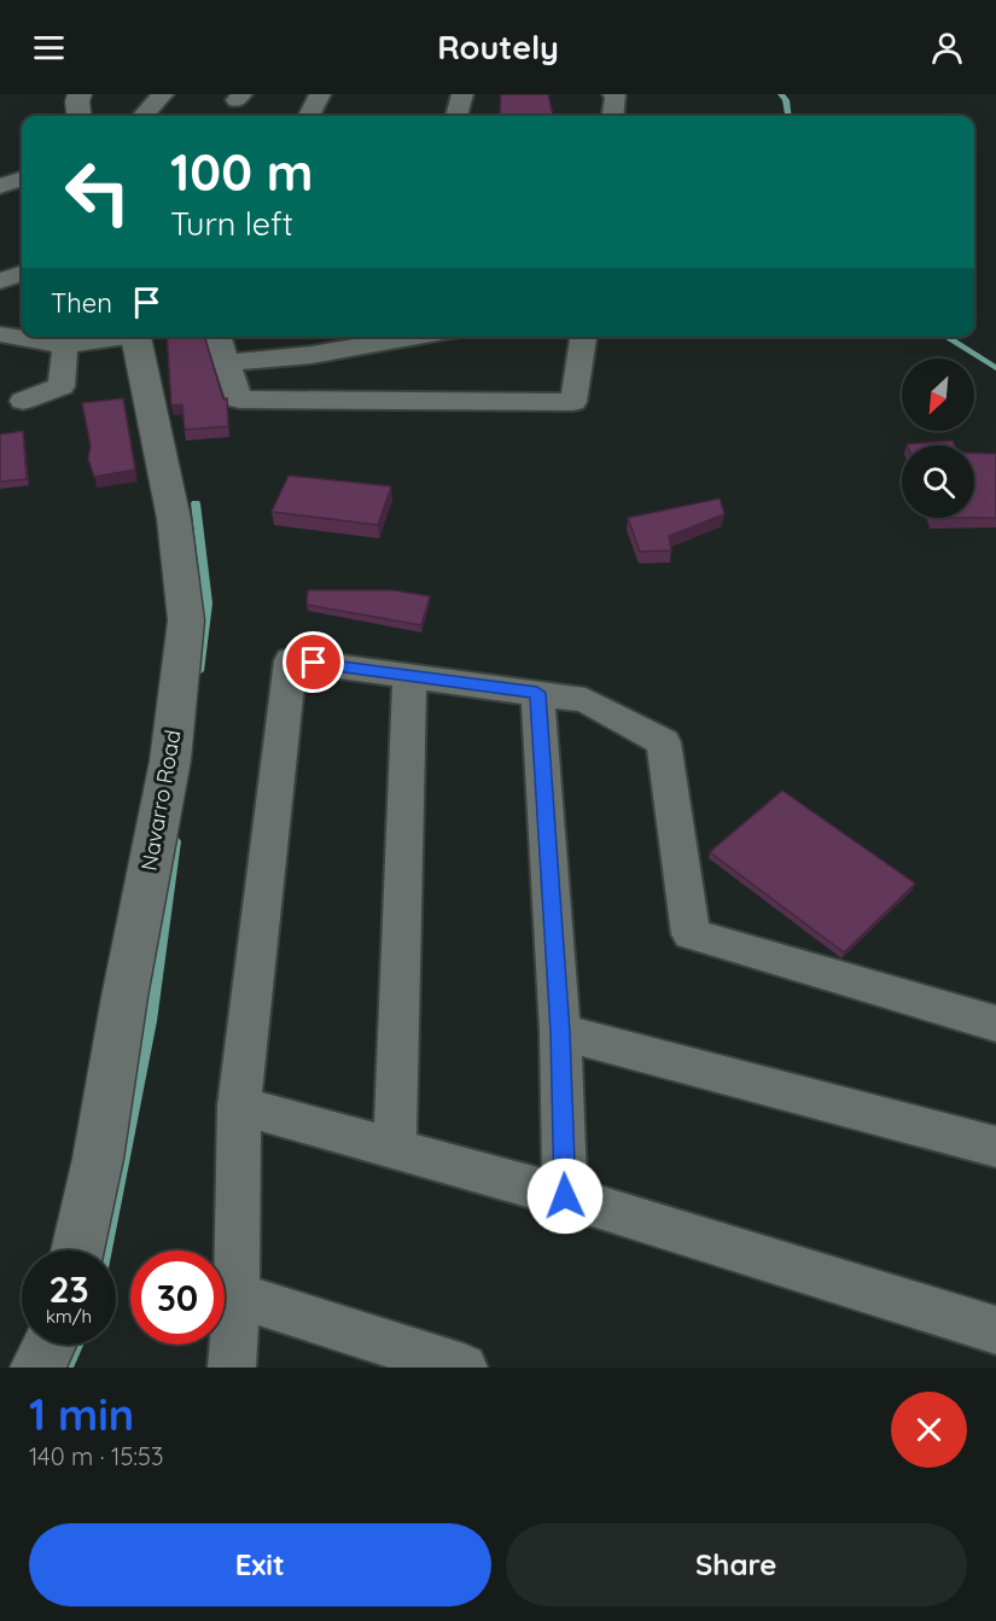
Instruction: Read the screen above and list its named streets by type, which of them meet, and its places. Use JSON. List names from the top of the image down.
{
  "streets": {
    "street": ["Navarro Road"]
  },
  "north": "bottom left",
  "page": {
    "header": "Routely",
    "turn": ["100 m", "Turn left"],
    "then": "Then",
    "speed": "23 km/h",
    "limit": "30",
    "heading": ["1 min", "140 m · 15:53"],
    "buttons": ["Exit", "Share"]
  }
}
